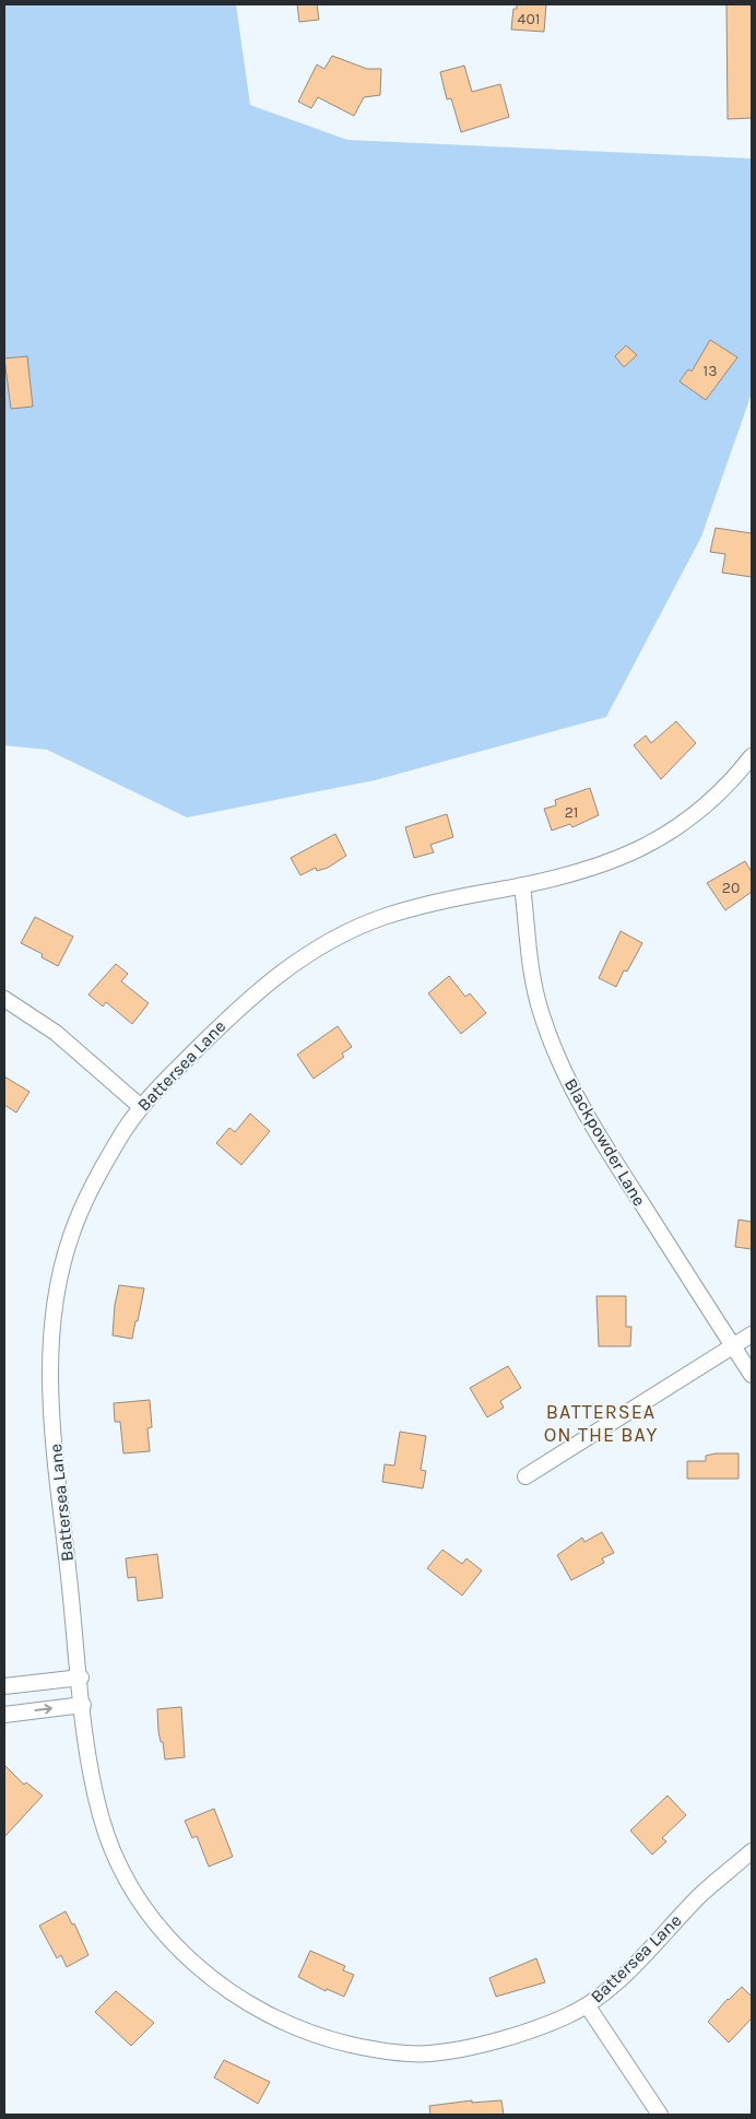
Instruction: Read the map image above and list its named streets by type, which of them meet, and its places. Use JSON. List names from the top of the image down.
{
  "streets": {
    "street": ["Battersea Lane", "Blackpowder Lane"]
  },
  "crossings": [
    ["Battersea Lane", "Blackpowder Lane"]
  ],
  "districts": ["BATTERSEA ON THE BAY"],
  "house_numbers": [
    "401",
    "13",
    "21",
    "20"
  ]
}
